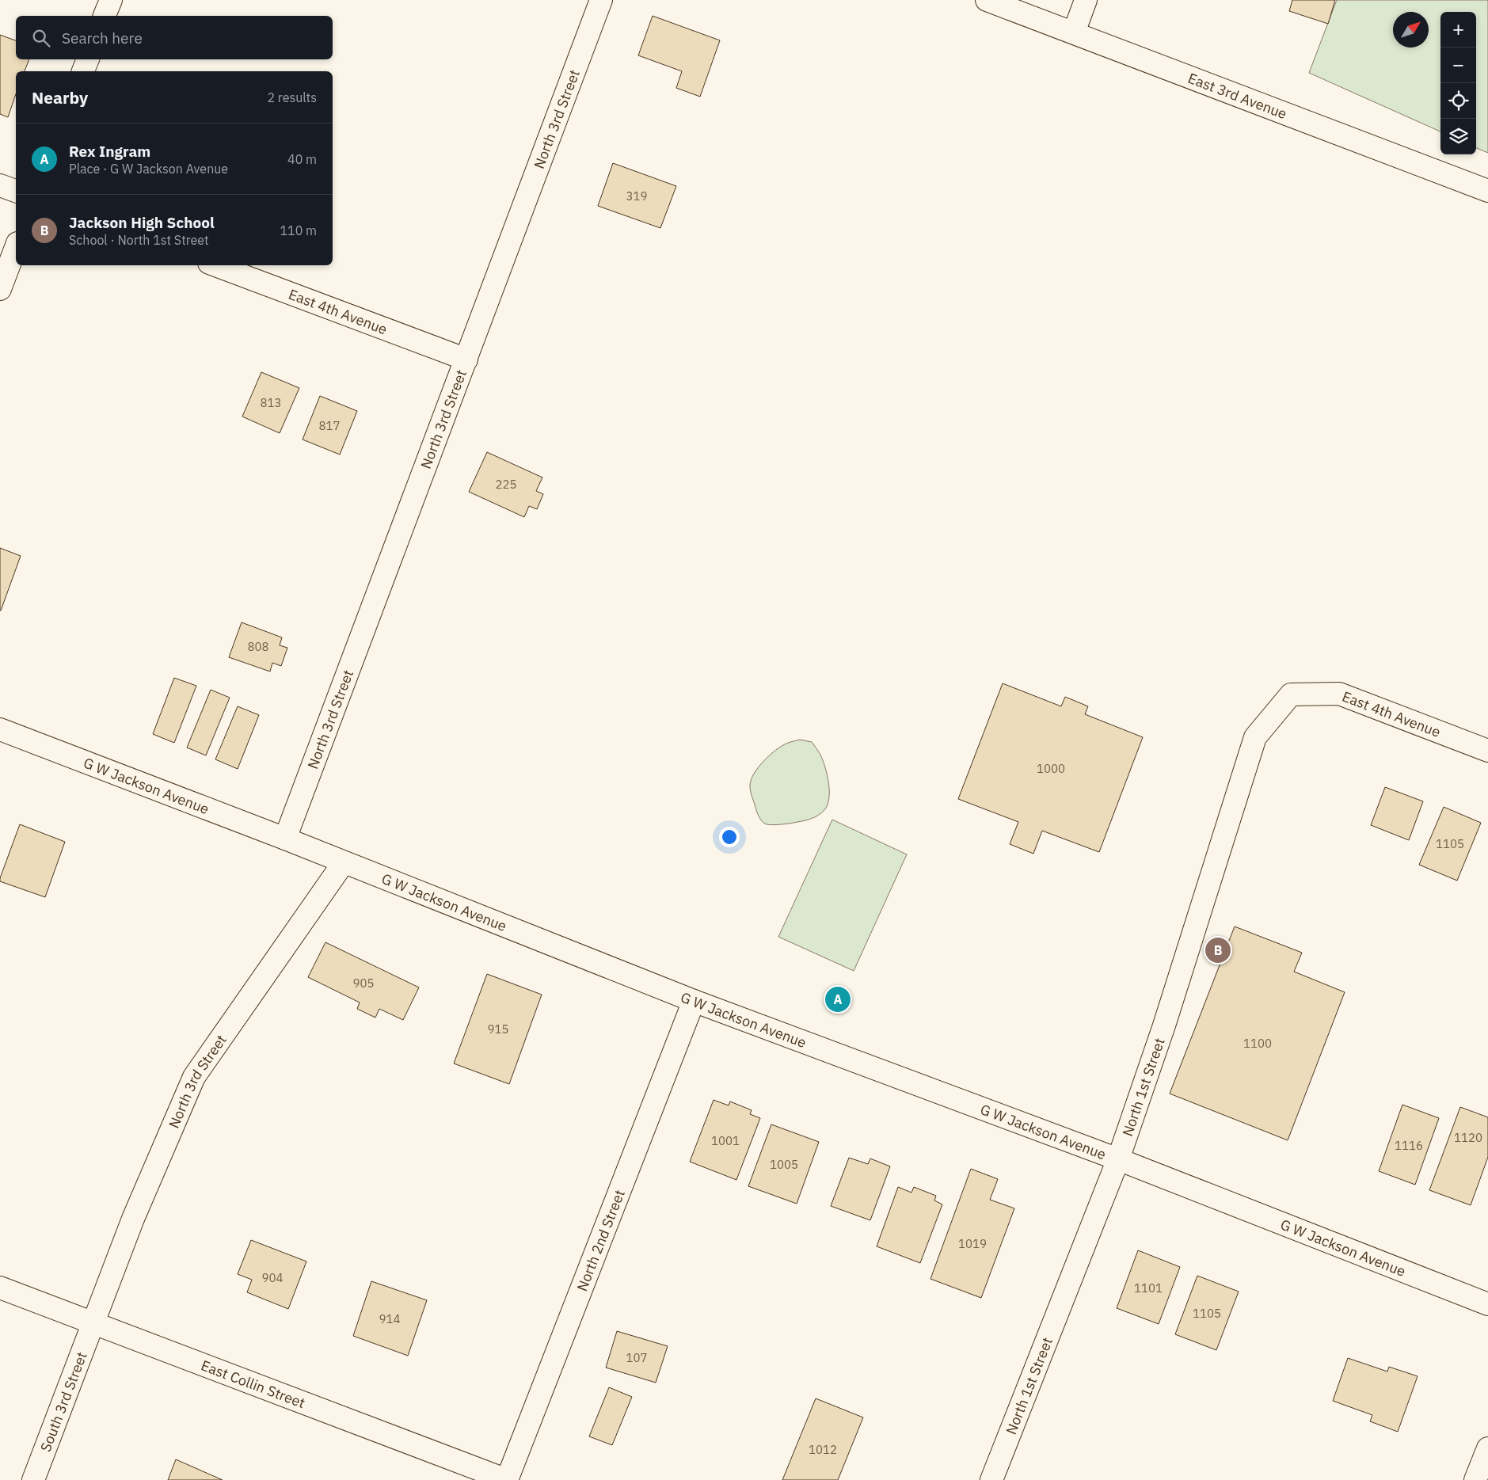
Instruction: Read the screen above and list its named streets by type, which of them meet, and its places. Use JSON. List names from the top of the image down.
{
  "streets": {
    "street": [
      "East 3rd Avenue",
      "North 3rd Street",
      "East 4th Avenue",
      "G W Jackson Avenue",
      "North 1st Street",
      "North 2nd Street",
      "East Collin Street",
      "South 3rd Street"
    ]
  },
  "crossings": [
    ["North 3rd Street", "East 4th Avenue"],
    ["North 3rd Street", "G W Jackson Avenue"],
    ["North 3rd Street", "East Collin Street"],
    ["North 3rd Street", "South 3rd Street"],
    ["East 4th Avenue", "North 1st Street"],
    ["G W Jackson Avenue", "North 1st Street"],
    ["G W Jackson Avenue", "North 2nd Street"],
    ["North 2nd Street", "East Collin Street"],
    ["East Collin Street", "South 3rd Street"]
  ],
  "house_numbers": [
    "319",
    "813",
    "817",
    "225",
    "808",
    "1000",
    "1105",
    "905",
    "915",
    "1100",
    "1120",
    "1001",
    "1116",
    "1005",
    "1019",
    "904",
    "1101",
    "1105",
    "914",
    "107",
    "1012"
  ],
  "north": "top right",
  "page": {
    "map_buttons": ["+", "−"],
    "search": "Search here",
    "heading": ["Nearby", "2 results"],
    "list": [
      {
        "mark": "A",
        "name": "Rex Ingram",
        "note": "Place · G W Jackson Avenue",
        "value": "40 m"
      },
      {
        "mark": "B",
        "name": "Jackson High School",
        "note": "School · North 1st Street",
        "value": "110 m"
      }
    ],
    "pins": ["B", "A"]
  }
}
